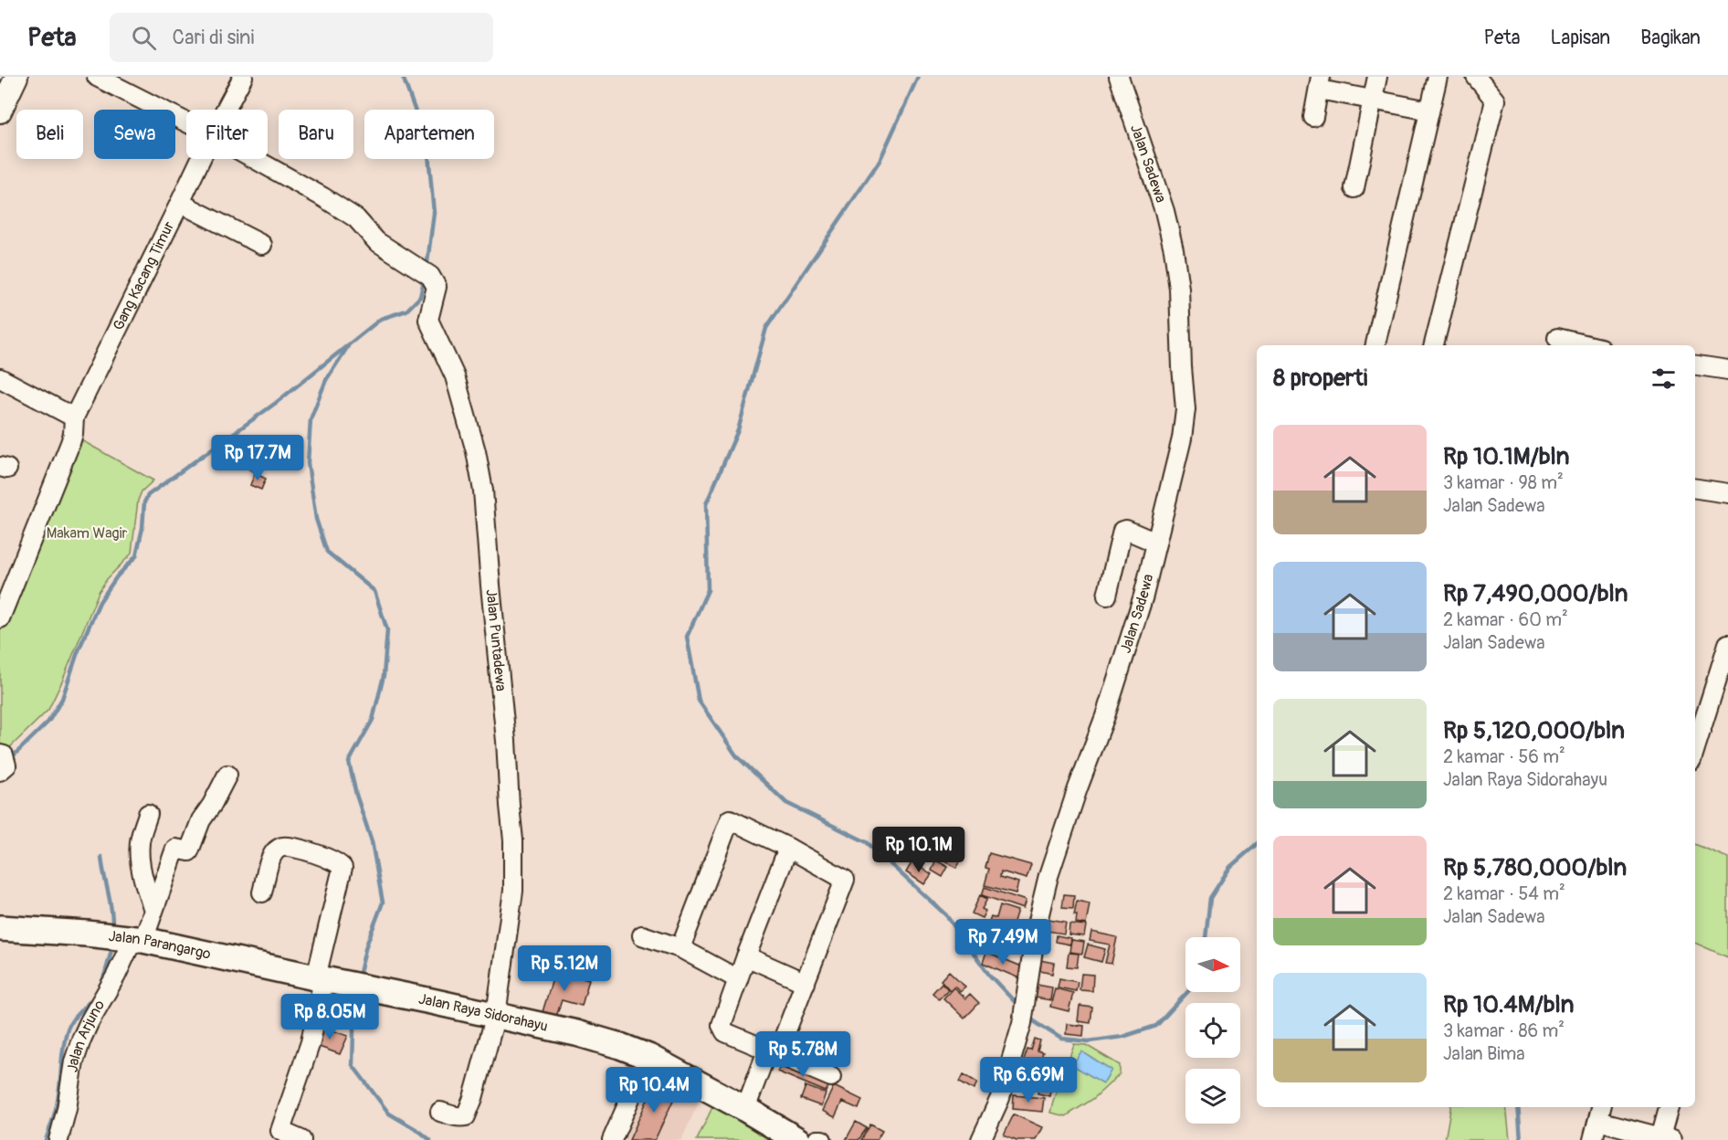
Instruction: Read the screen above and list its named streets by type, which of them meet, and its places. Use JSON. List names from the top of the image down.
{
  "streets": {
    "main road": ["Jalan Parangargo", "Jalan Raya Sidorahayu"],
    "street": [
      "Jalan Sadewa",
      "Gang Kacang Timur",
      "Jalan Puntadewa",
      "Jalan Arjuno"
    ]
  },
  "crossings": [
    ["Jalan Puntadewa", "Jalan Raya Sidorahayu"],
    ["Jalan Parangargo", "Jalan Raya Sidorahayu"],
    ["Jalan Parangargo", "Jalan Arjuno"]
  ],
  "parks": ["Makam Wagir"],
  "north": "right",
  "page": {
    "header": "Peta",
    "search": "Cari di sini",
    "nav": ["Peta", "Lapisan", "Bagikan"],
    "chip": [
      "Beli",
      "Sewa",
      "Filter",
      "Baru",
      "Apartemen"
    ],
    "heading": "8 properti",
    "list": [
      {
        "name": "Rp 10.1M/bln",
        "note": "3 kamar · 98 m² · Jalan Sadewa"
      },
      {
        "name": "Rp 7,490,000/bln",
        "note": "2 kamar · 60 m² · Jalan Sadewa"
      },
      {
        "name": "Rp 5,120,000/bln",
        "note": "2 kamar · 56 m² · Jalan Raya Sidorahayu"
      },
      {
        "name": "Rp 5,780,000/bln",
        "note": "2 kamar · 54 m² · Jalan Sadewa"
      },
      {
        "name": "Rp 10.4M/bln",
        "note": "3 kamar · 86 m² · Jalan Bima"
      }
    ],
    "price": [
      "Rp 17.7M",
      "Rp 10.1M",
      "Rp 7.49M",
      "Rp 5.12M",
      "Rp 8.05M",
      "Rp 5.78M",
      "Rp 6.69M",
      "Rp 10.4M"
    ]
  }
}
